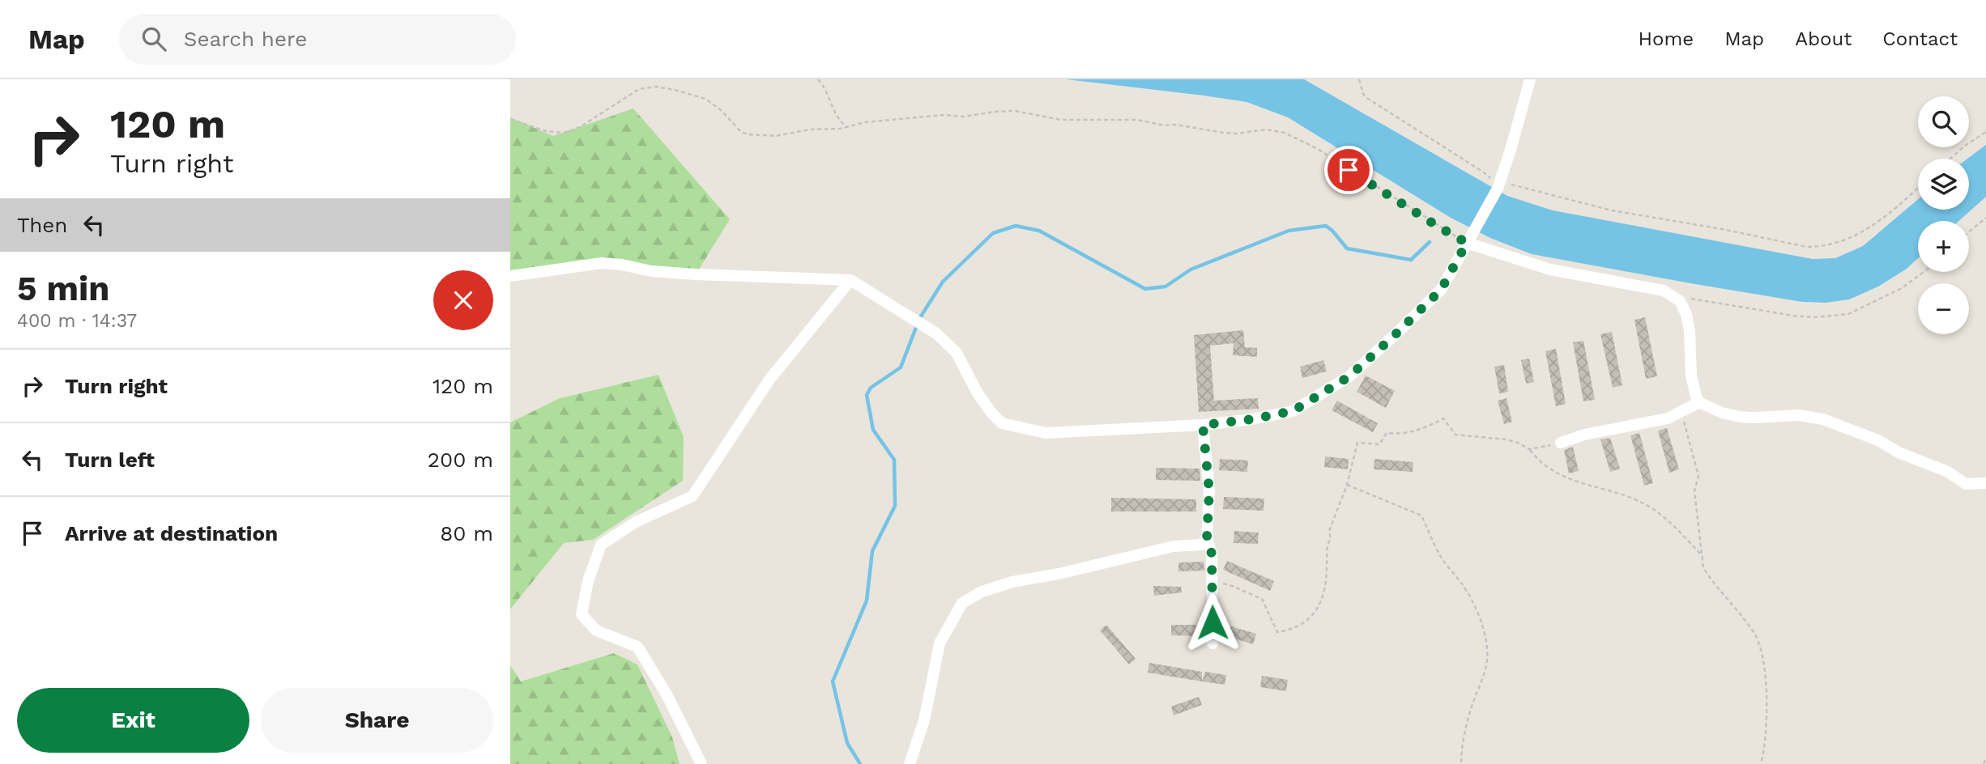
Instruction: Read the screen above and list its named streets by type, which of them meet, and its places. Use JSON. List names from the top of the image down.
{
  "page": {
    "header": "Map",
    "search": "Search here",
    "nav": [
      "Home",
      "Map",
      "About",
      "Contact"
    ],
    "turn": ["120 m", "Turn right"],
    "map_buttons": ["+", "−"],
    "then": "Then",
    "heading": ["5 min", "400 m · 14:37"],
    "list": [
      {
        "name": "Turn right",
        "value": "120 m"
      },
      {
        "name": "Turn left",
        "value": "200 m"
      },
      {
        "name": "Arrive at destination",
        "value": "80 m"
      }
    ],
    "buttons": ["Exit", "Share"]
  }
}
